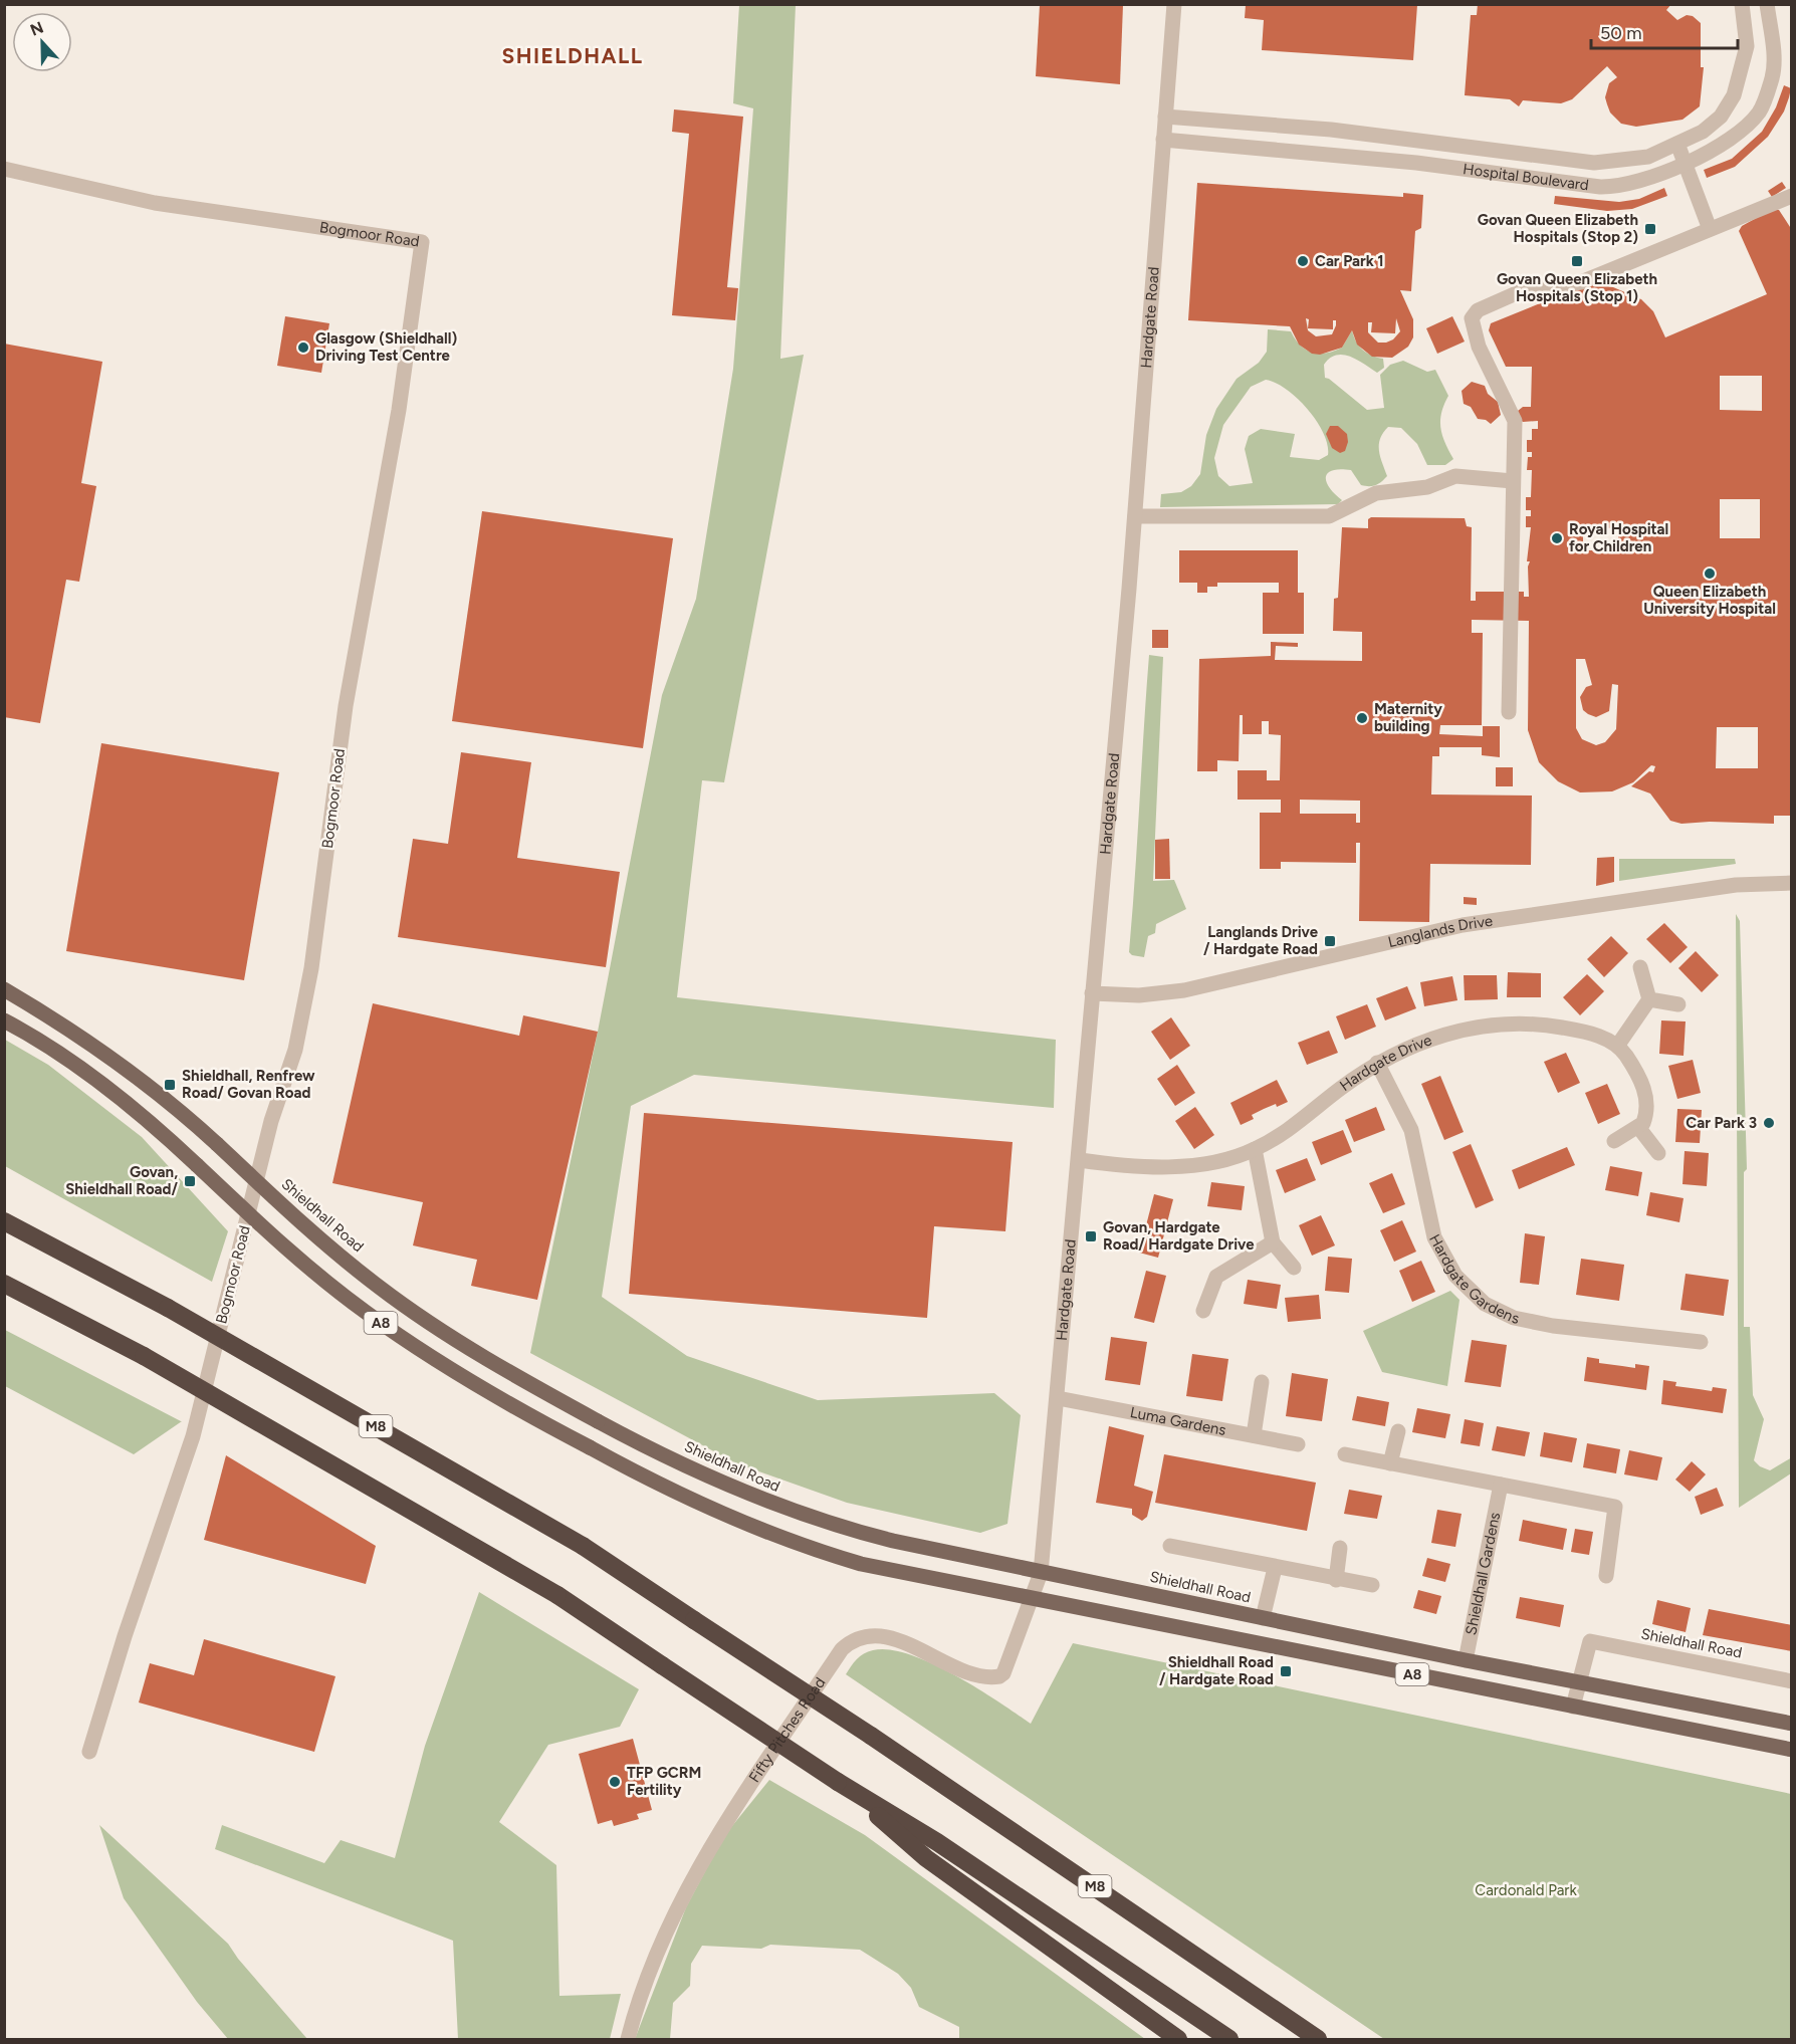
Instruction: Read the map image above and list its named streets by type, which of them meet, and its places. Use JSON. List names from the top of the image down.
{
  "streets": {
    "highway": ["M8"],
    "main road": ["Shieldhall Road", "A8"],
    "street": [
      "Hospital Boulevard",
      "Bogmoor Road",
      "Hardgate Road",
      "Langlands Drive",
      "Hardgate Drive",
      "Hardgate Gardens",
      "Luma Gardens",
      "Shieldhall Gardens",
      "Fifty Pitches Road"
    ]
  },
  "crossings": [
    ["Hospital Boulevard", "Hardgate Road"],
    ["Hardgate Road", "Langlands Drive"],
    ["Hardgate Road", "Hardgate Drive"],
    ["Hardgate Road", "Shieldhall Road"],
    ["Hardgate Road", "A8"],
    ["Hardgate Road", "Luma Gardens"],
    ["Hardgate Road", "Fifty Pitches Road"],
    ["Hardgate Drive", "Hardgate Gardens"],
    ["Shieldhall Road", "A8"],
    ["Shieldhall Road", "Shieldhall Gardens"],
    ["A8", "Fifty Pitches Road"]
  ],
  "districts": ["SHIELDHALL"],
  "parks": ["Cardonald Park"],
  "places": {
    "transit": [
      "Govan Queen Elizabeth Hospitals (Stop 2)",
      "Govan Queen Elizabeth Hospitals (Stop 1)",
      "Langlands Drive / Hardgate Road",
      "Shieldhall, Renfrew Road/ Govan Road",
      "Govan, Shieldhall Road/",
      "Govan, Hardgate Road/ Hardgate Drive",
      "Shieldhall Road / Hardgate Road"
    ],
    "other": [
      "Car Park 1",
      "Glasgow (Shieldhall) Driving Test Centre",
      "Royal Hospital for Children",
      "Queen Elizabeth University Hospital",
      "Maternity building",
      "Car Park 3",
      "TFP GCRM Fertility"
    ]
  },
  "scale_bar": "50 m",
  "north": "top"
}
